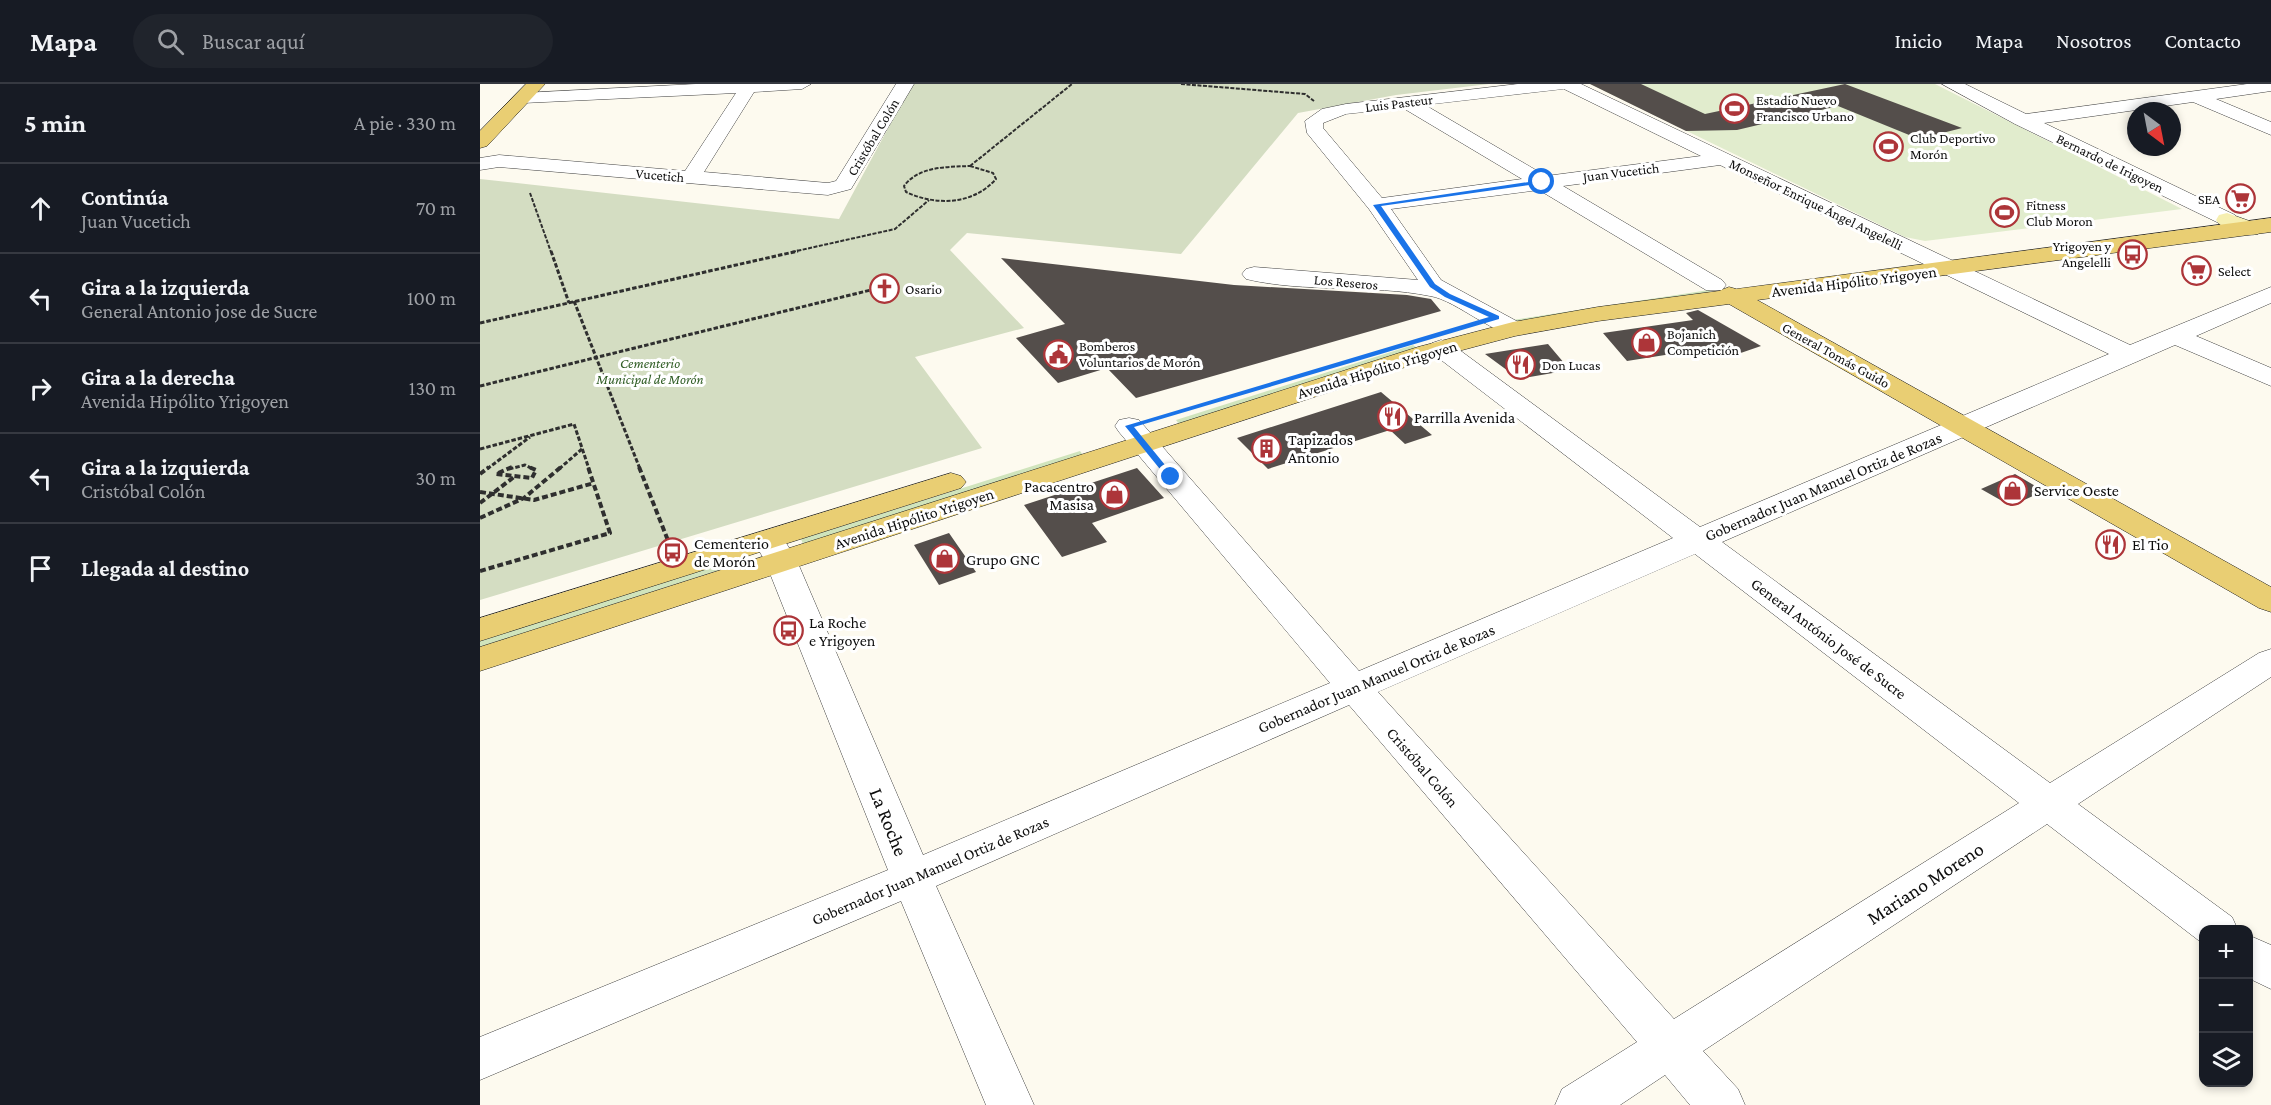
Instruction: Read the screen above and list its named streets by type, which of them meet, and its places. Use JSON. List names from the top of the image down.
{
  "streets": {
    "main road": ["Bernardo de Irigoyen", "Avenida Hipólito Yrigoyen", "General Tomás Guido"],
    "street": [
      "Luis Pasteur",
      "Cristóbal Colón",
      "Juan Vucetich",
      "Vucetich",
      "Monseñor Enrique Ángel Angelelli",
      "Los Reseros",
      "Gobernador Juan Manuel Ortiz de Rozas",
      "General António José de Sucre",
      "La Roche",
      "Mariano Moreno"
    ]
  },
  "crossings": [
    ["Luis Pasteur", "Juan Vucetich"],
    ["Luis Pasteur", "Monseñor Enrique Ángel Angelelli"],
    ["Luis Pasteur", "General Tomás Guido"],
    ["Cristóbal Colón", "Vucetich"],
    ["Cristóbal Colón", "Avenida Hipólito Yrigoyen"],
    ["Cristóbal Colón", "Gobernador Juan Manuel Ortiz de Rozas"],
    ["Cristóbal Colón", "Mariano Moreno"],
    ["Bernardo de Irigoyen", "Avenida Hipólito Yrigoyen"],
    ["Juan Vucetich", "Monseñor Enrique Ángel Angelelli"],
    ["Juan Vucetich", "General Tomás Guido"],
    ["Monseñor Enrique Ángel Angelelli", "Avenida Hipólito Yrigoyen"],
    ["Monseñor Enrique Ángel Angelelli", "Gobernador Juan Manuel Ortiz de Rozas"],
    ["Avenida Hipólito Yrigoyen", "General Tomás Guido"],
    ["Avenida Hipólito Yrigoyen", "General António José de Sucre"],
    ["Avenida Hipólito Yrigoyen", "La Roche"],
    ["General Tomás Guido", "Gobernador Juan Manuel Ortiz de Rozas"],
    ["Gobernador Juan Manuel Ortiz de Rozas", "General António José de Sucre"],
    ["Gobernador Juan Manuel Ortiz de Rozas", "La Roche"],
    ["General António José de Sucre", "Mariano Moreno"]
  ],
  "parks": ["Cementerio Municipal de Morón"],
  "places": {
    "sports": ["Estadio Nuevo Francisco Urbano", "Club Deportivo Morón", "Fitness Club Moron"],
    "supermarket": ["SEA", "Select"],
    "bus stop": ["Yrigoyen y Angelelli", "Cementerio de Morón", "La Roche e Yrigoyen"],
    "church": ["Osario"],
    "shop": [
      "Bojanich Competición",
      "Service Oeste",
      "Pacacentro Masisa",
      "Grupo GNC"
    ],
    "public building": ["Bomberos Voluntarios de Morón"],
    "restaurant": ["Don Lucas", "Parrilla Avenida", "El Tio"],
    "building": ["Tapizados Antonio"]
  },
  "north": "bottom right",
  "page": {
    "header": "Mapa",
    "search": "Buscar aquí",
    "nav": [
      "Inicio",
      "Mapa",
      "Nosotros",
      "Contacto"
    ],
    "heading": ["5 min", "A pie · 330 m"],
    "list": [
      ["Continúa", "Juan Vucetich", "70 m"],
      ["Gira a la izquierda", "General Antonio jose de Sucre", "100 m"],
      ["Gira a la derecha", "Avenida Hipólito Yrigoyen", "130 m"],
      ["Gira a la izquierda", "Cristóbal Colón", "30 m"],
      "Llegada al destino"
    ],
    "map_buttons": ["+", "−"]
  }
}
